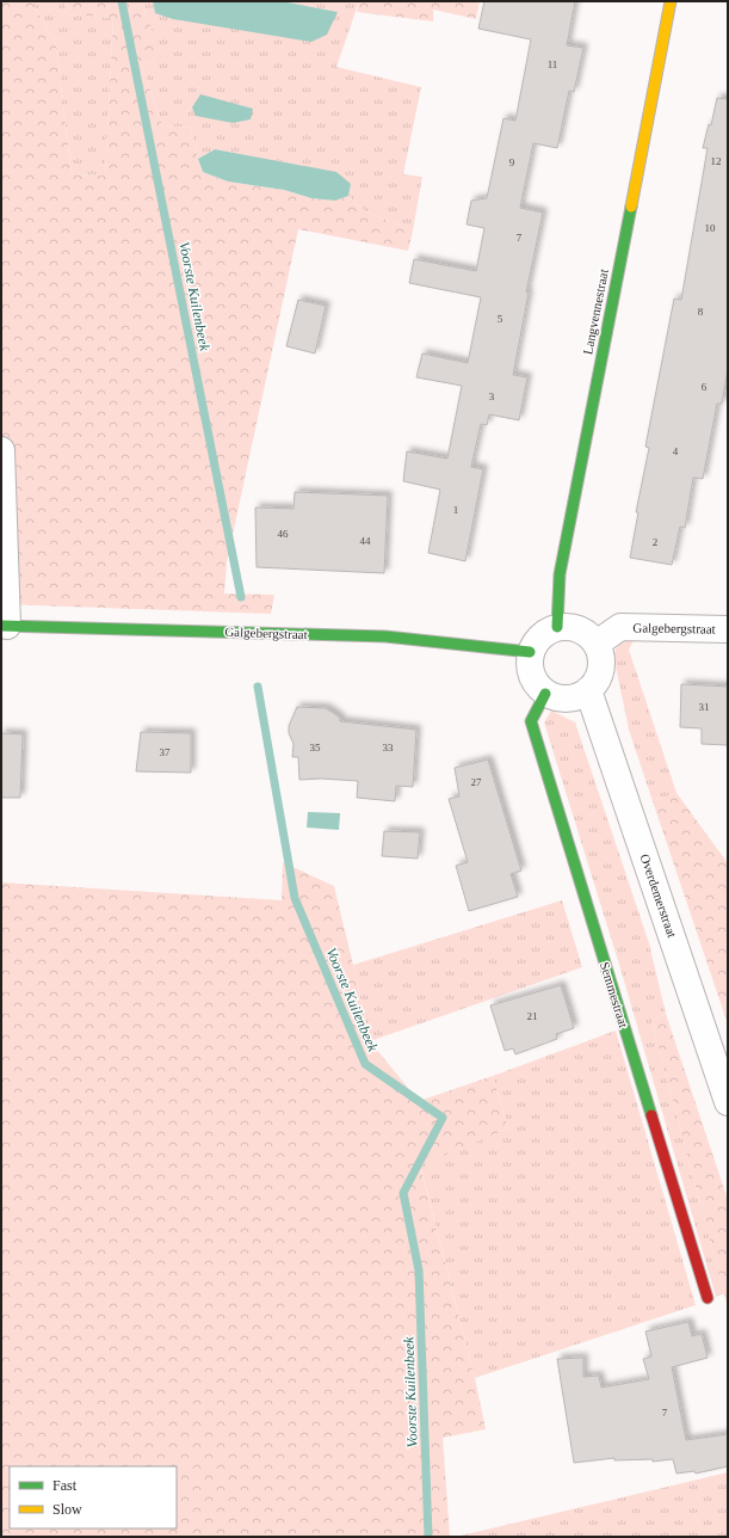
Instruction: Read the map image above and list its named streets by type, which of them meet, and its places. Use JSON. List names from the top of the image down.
{
  "streets": {
    "street": [
      "Langvennestraat",
      "Galgebergstraat",
      "Overdemerstraat",
      "Semmestraat"
    ]
  },
  "crossings": [
    ["Langvennestraat", "Galgebergstraat"],
    ["Langvennestraat", "Overdemerstraat"],
    ["Langvennestraat", "Semmestraat"],
    ["Galgebergstraat", "Overdemerstraat"],
    ["Galgebergstraat", "Semmestraat"],
    ["Overdemerstraat", "Semmestraat"]
  ],
  "water": ["Voorste Kuilenbeek"],
  "house_numbers": [
    "11",
    "12",
    "9",
    "10",
    "7",
    "8",
    "5",
    "6",
    "3",
    "4",
    "1",
    "46",
    "44",
    "2",
    "31",
    "35",
    "33",
    "37",
    "27",
    "21",
    "7"
  ],
  "legend": ["Fast", "Slow"]
}
